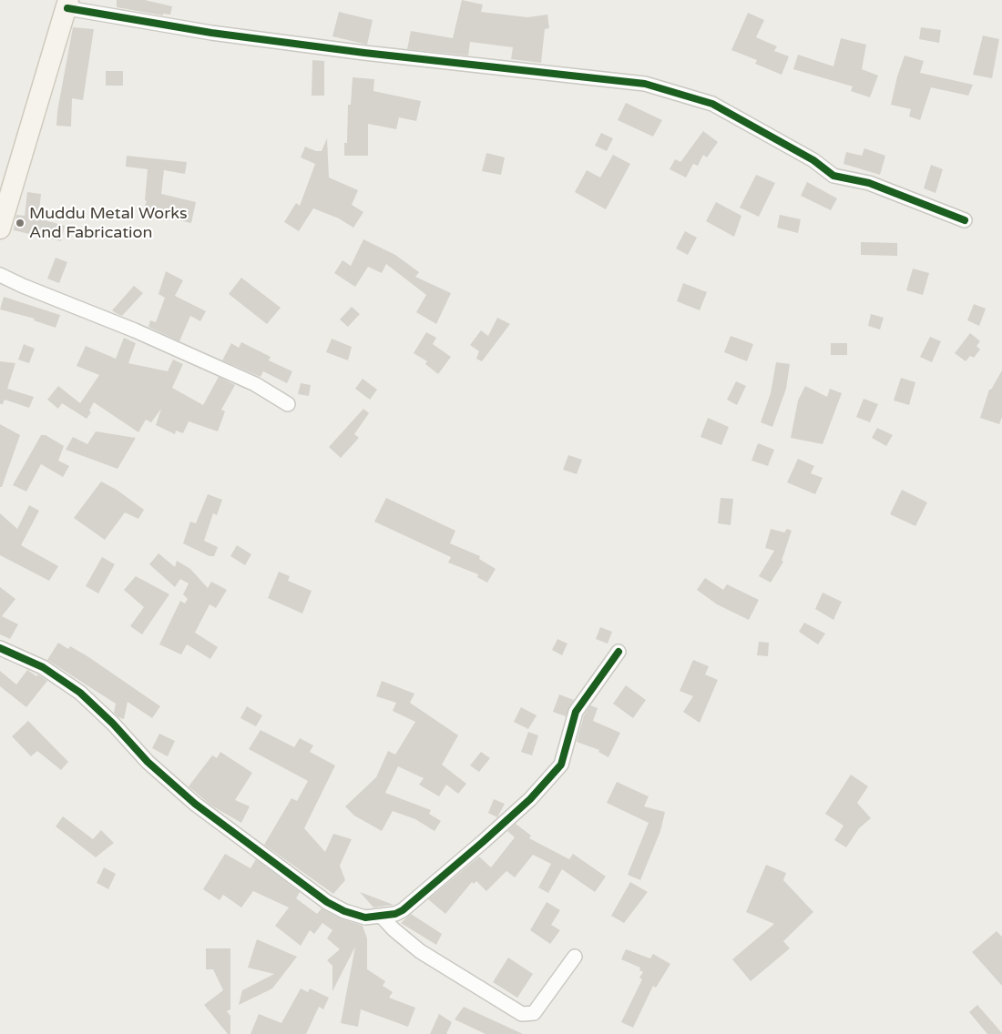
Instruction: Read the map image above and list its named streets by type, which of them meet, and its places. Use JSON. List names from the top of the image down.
{
  "places": ["Muddu Metal Works And Fabrication"]
}
